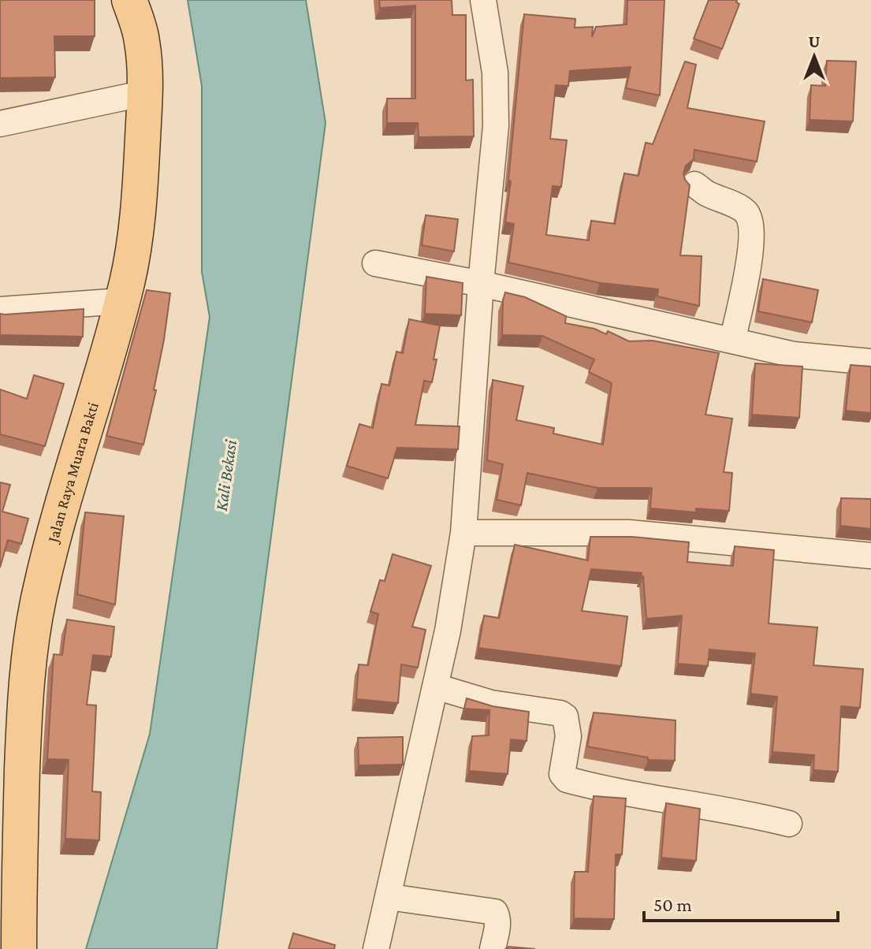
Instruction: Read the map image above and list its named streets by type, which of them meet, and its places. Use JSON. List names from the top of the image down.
{
  "streets": {
    "main road": ["Jalan Raya Muara Bakti"]
  },
  "water": ["Kali Bekasi"],
  "scale_bar": "50 m",
  "north": "top"
}
